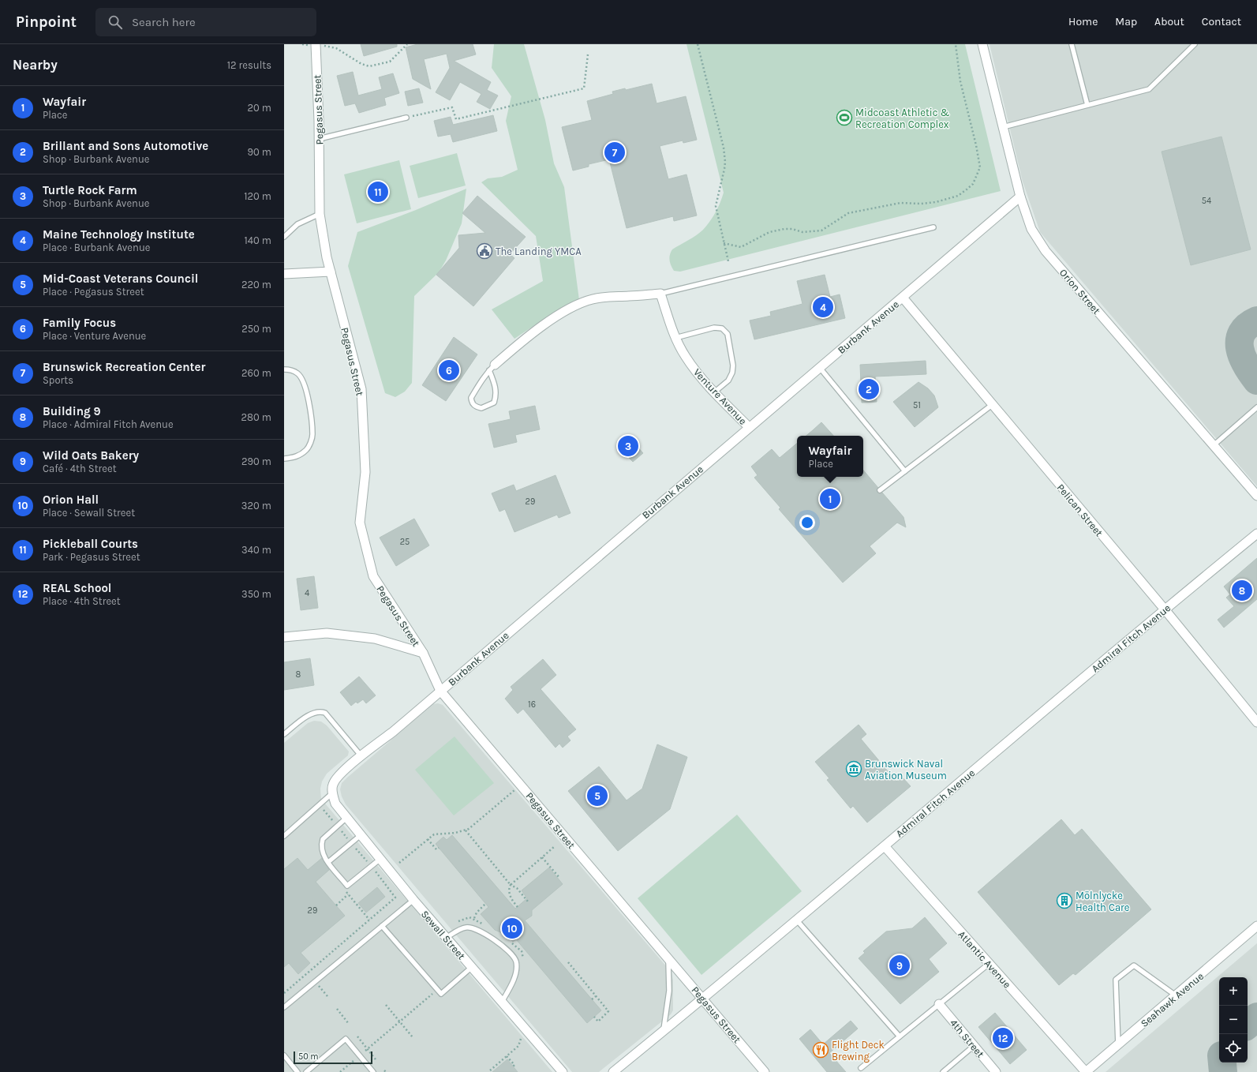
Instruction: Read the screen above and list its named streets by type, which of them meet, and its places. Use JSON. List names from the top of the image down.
{
  "streets": {
    "street": [
      "Pegasus Street",
      "Orion Street",
      "Burbank Avenue",
      "Venture Avenue",
      "Pelican Street",
      "Admiral Fitch Avenue",
      "Sewall Street",
      "Atlantic Avenue",
      "Seahawk Avenue",
      "4th Street"
    ]
  },
  "crossings": [
    ["Pegasus Street", "Burbank Avenue"],
    ["Pegasus Street", "Admiral Fitch Avenue"],
    ["Orion Street", "Burbank Avenue"],
    ["Burbank Avenue", "Venture Avenue"],
    ["Burbank Avenue", "Pelican Street"],
    ["Burbank Avenue", "Sewall Street"],
    ["Pelican Street", "Admiral Fitch Avenue"],
    ["Admiral Fitch Avenue", "Atlantic Avenue"],
    ["Atlantic Avenue", "Seahawk Avenue"]
  ],
  "places": {
    "sports": ["Midcoast Athletic & Recreation Complex"],
    "public building": ["The Landing YMCA"],
    "museum": ["Brunswick Naval Aviation Museum"],
    "building": ["Mölnlycke Health Care"],
    "restaurant": ["Flight Deck Brewing"]
  },
  "house_numbers": [
    "54",
    "51",
    "29",
    "25",
    "4",
    "8",
    "16",
    "29"
  ],
  "scale_bar": "50 m",
  "page": {
    "header": "Pinpoint",
    "search": "Search here",
    "nav": [
      "Home",
      "Map",
      "About",
      "Contact"
    ],
    "heading": ["Nearby", "12 results"],
    "list": [
      {
        "mark": "1",
        "name": "Wayfair",
        "note": "Place",
        "value": "20 m"
      },
      {
        "mark": "2",
        "name": "Brillant and Sons Automotive",
        "note": "Shop · Burbank Avenue",
        "value": "90 m"
      },
      {
        "mark": "3",
        "name": "Turtle Rock Farm",
        "note": "Shop · Burbank Avenue",
        "value": "120 m"
      },
      {
        "mark": "4",
        "name": "Maine Technology Institute",
        "note": "Place · Burbank Avenue",
        "value": "140 m"
      },
      {
        "mark": "5",
        "name": "Mid-Coast Veterans Council",
        "note": "Place · Pegasus Street",
        "value": "220 m"
      },
      {
        "mark": "6",
        "name": "Family Focus",
        "note": "Place · Venture Avenue",
        "value": "250 m"
      },
      {
        "mark": "7",
        "name": "Brunswick Recreation Center",
        "note": "Sports",
        "value": "260 m"
      },
      {
        "mark": "8",
        "name": "Building 9",
        "note": "Place · Admiral Fitch Avenue",
        "value": "280 m"
      },
      {
        "mark": "9",
        "name": "Wild Oats Bakery",
        "note": "Café · 4th Street",
        "value": "290 m"
      },
      {
        "mark": "10",
        "name": "Orion Hall",
        "note": "Place · Sewall Street",
        "value": "320 m"
      },
      {
        "mark": "11",
        "name": "Pickleball Courts",
        "note": "Park · Pegasus Street",
        "value": "340 m"
      },
      {
        "mark": "12",
        "name": "REAL School",
        "note": "Place · 4th Street",
        "value": "350 m"
      }
    ],
    "pins": [
      "7",
      "11",
      "4",
      "6",
      "2",
      "3",
      "1",
      "8",
      "5",
      "10",
      "9",
      "12"
    ],
    "popup": ["Wayfair", "Place"],
    "map_buttons": ["+", "−"],
    "scale": "50 m"
  }
}
